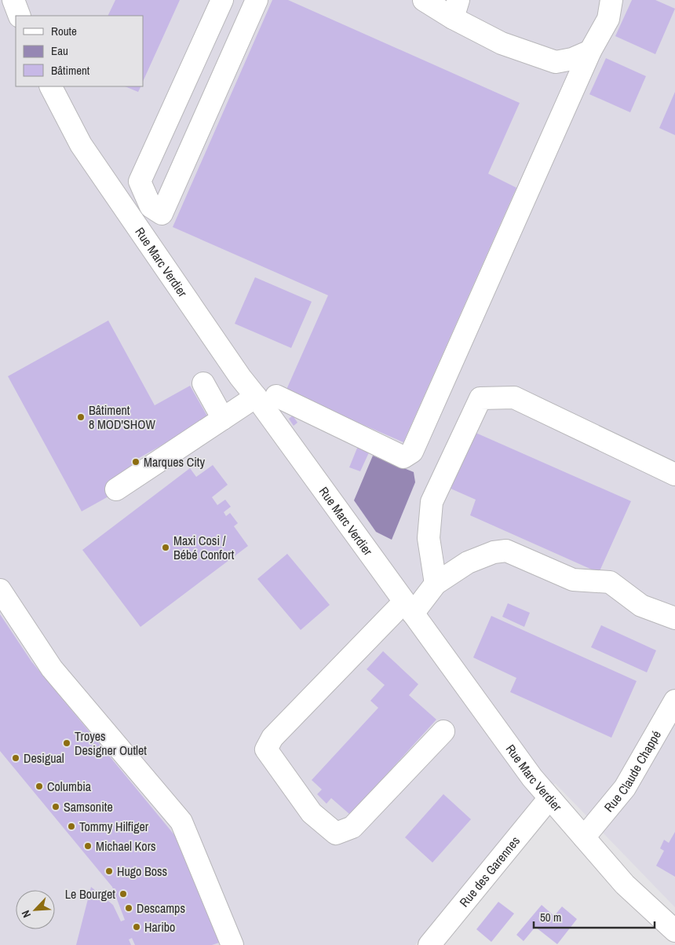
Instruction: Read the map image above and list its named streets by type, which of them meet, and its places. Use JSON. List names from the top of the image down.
{
  "streets": {
    "street": ["Rue Marc Verdier", "Rue Claude Chappé", "Rue des Garennes"]
  },
  "crossings": [
    ["Rue Marc Verdier", "Rue Claude Chappé"],
    ["Rue Marc Verdier", "Rue des Garennes"]
  ],
  "places": [
    "Bâtiment 8 MOD'SHOW",
    "Marques City",
    "Maxi Cosi / Bébé Confort",
    "Troyes Designer Outlet",
    "Desigual",
    "Columbia",
    "Samsonite",
    "Tommy Hilfiger",
    "Michael Kors",
    "Hugo Boss",
    "Le Bourget",
    "Descamps",
    "Haribo"
  ],
  "legend": ["Route", "Eau", "Bâtiment"],
  "scale_bar": "50 m",
  "north": "bottom left"
}
